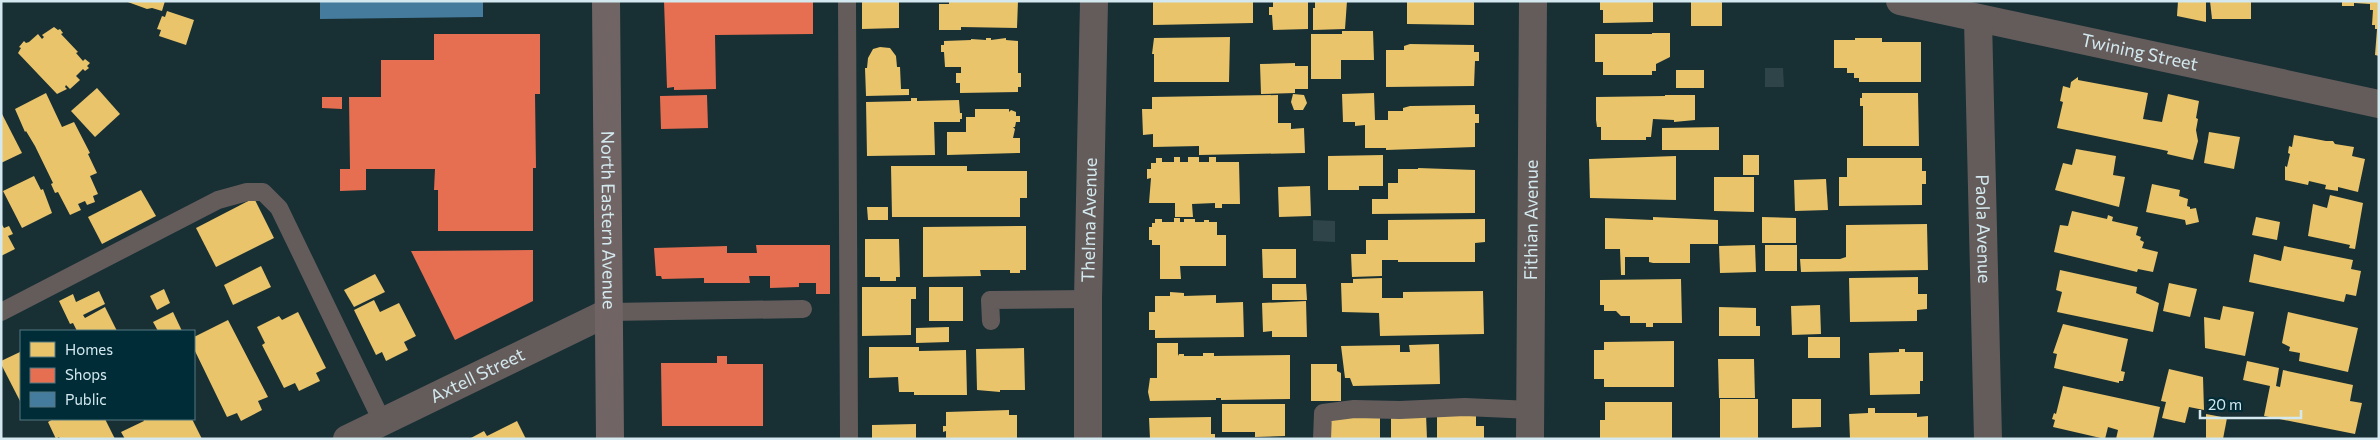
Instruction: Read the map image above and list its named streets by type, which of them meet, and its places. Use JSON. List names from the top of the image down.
{
  "streets": {
    "main road": ["North Eastern Avenue"],
    "street": [
      "Twining Street",
      "Thelma Avenue",
      "Fithian Avenue",
      "Paola Avenue",
      "Axtell Street"
    ]
  },
  "crossings": [
    ["Twining Street", "Paola Avenue"],
    ["North Eastern Avenue", "Axtell Street"]
  ],
  "legend": ["Homes", "Shops", "Public"],
  "scale_bar": "20 m"
}
